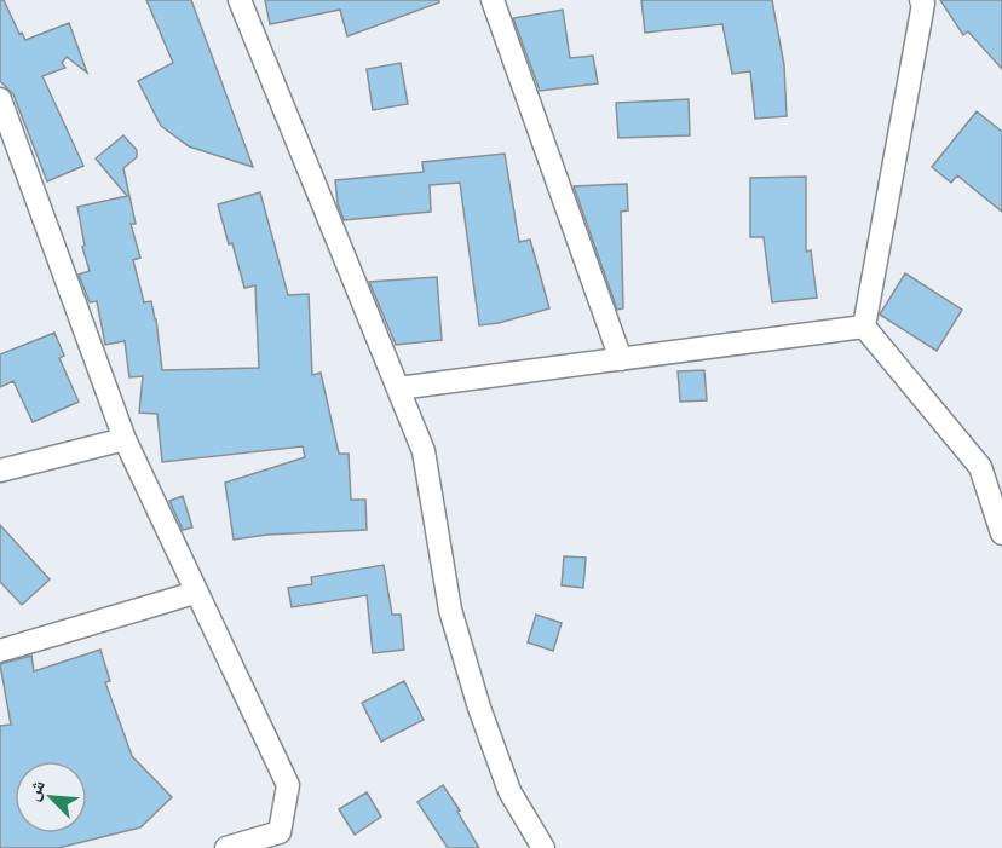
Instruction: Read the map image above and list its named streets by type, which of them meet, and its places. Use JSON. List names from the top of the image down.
{
  "north": "top left"
}
